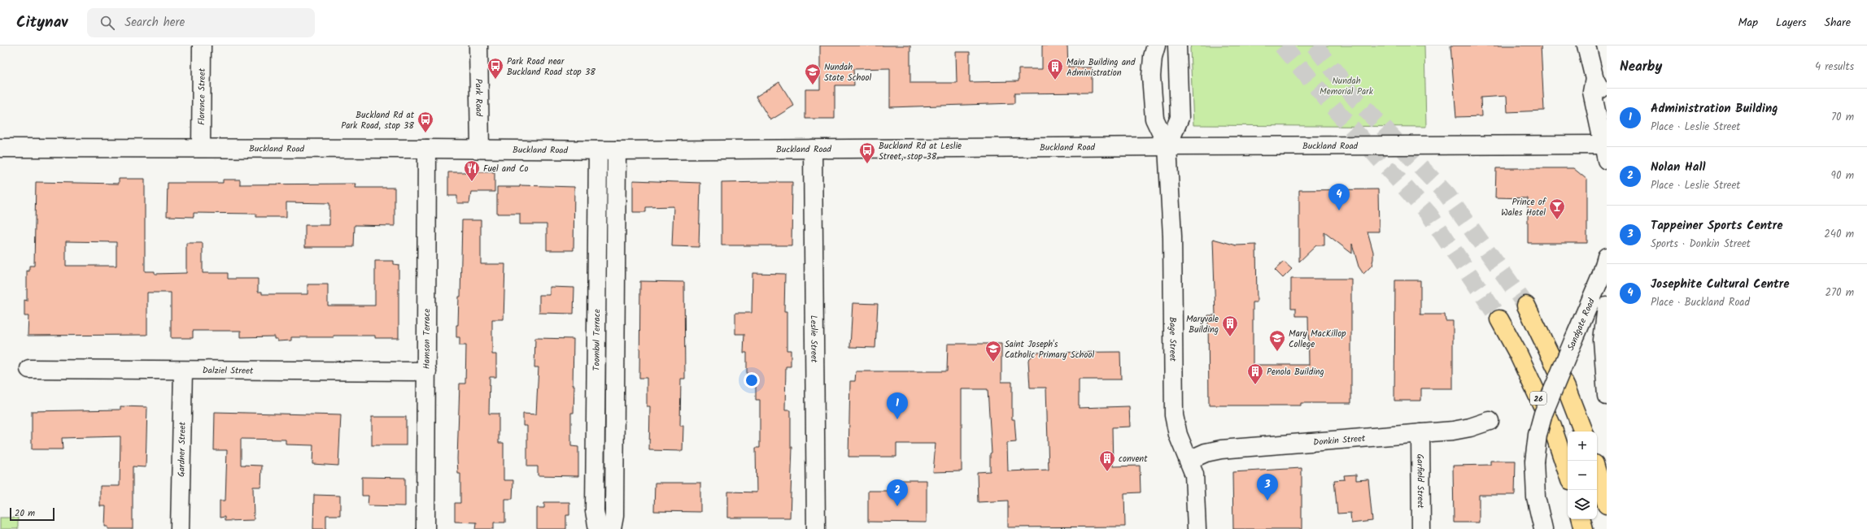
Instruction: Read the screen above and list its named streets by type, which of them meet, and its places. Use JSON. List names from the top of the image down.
{
  "streets": {
    "highway": ["26"],
    "street": [
      "Florence Street",
      "Park Road",
      "Buckland Road",
      "Sandgate Road",
      "Hamson Terrace",
      "Leslie Street",
      "Toombul Terrace",
      "Bage Street",
      "Dalziel Street",
      "Donkin Street",
      "Gardner Street",
      "Garfield Street"
    ]
  },
  "crossings": [
    ["Florence Street", "Buckland Road"],
    ["Park Road", "Buckland Road"],
    ["Buckland Road", "Hamson Terrace"],
    ["Buckland Road", "Leslie Street"],
    ["Buckland Road", "Toombul Terrace"],
    ["Buckland Road", "Bage Street"],
    ["Hamson Terrace", "Dalziel Street"],
    ["Bage Street", "Donkin Street"],
    ["Dalziel Street", "Gardner Street"],
    ["Donkin Street", "Garfield Street"]
  ],
  "parks": ["Nundah Memorial Park"],
  "places": {
    "bus stop": ["Park Road near Buckland Road stop 38", "Buckland Rd at Park Road, stop 38", "Buckland Rd at Leslie Street, stop 38"],
    "building": [
      "Main Building and Administration",
      "Maryvale Building",
      "Penola Building",
      "convent"
    ],
    "school or university": ["Nundah State School", "Mary MacKillop College", "Saint Joseph's Catholic Primary School"],
    "restaurant": ["Fuel and Co"],
    "bar": ["Prince of Wales Hotel"]
  },
  "scale_bar": "20 m",
  "page": {
    "header": "Citynav",
    "search": "Search here",
    "nav": ["Map", "Layers", "Share"],
    "heading": ["Nearby", "4 results"],
    "list": [
      {
        "mark": "1",
        "name": "Administration Building",
        "note": "Place · Leslie Street",
        "value": "70 m"
      },
      {
        "mark": "2",
        "name": "Nolan Hall",
        "note": "Place · Leslie Street",
        "value": "90 m"
      },
      {
        "mark": "3",
        "name": "Tappeiner Sports Centre",
        "note": "Sports · Donkin Street",
        "value": "240 m"
      },
      {
        "mark": "4",
        "name": "Josephite Cultural Centre",
        "note": "Place · Buckland Road",
        "value": "270 m"
      }
    ],
    "pins": [
      "4",
      "1",
      "3",
      "2"
    ],
    "map_buttons": ["+", "−"],
    "scale": "20 m"
  }
}
